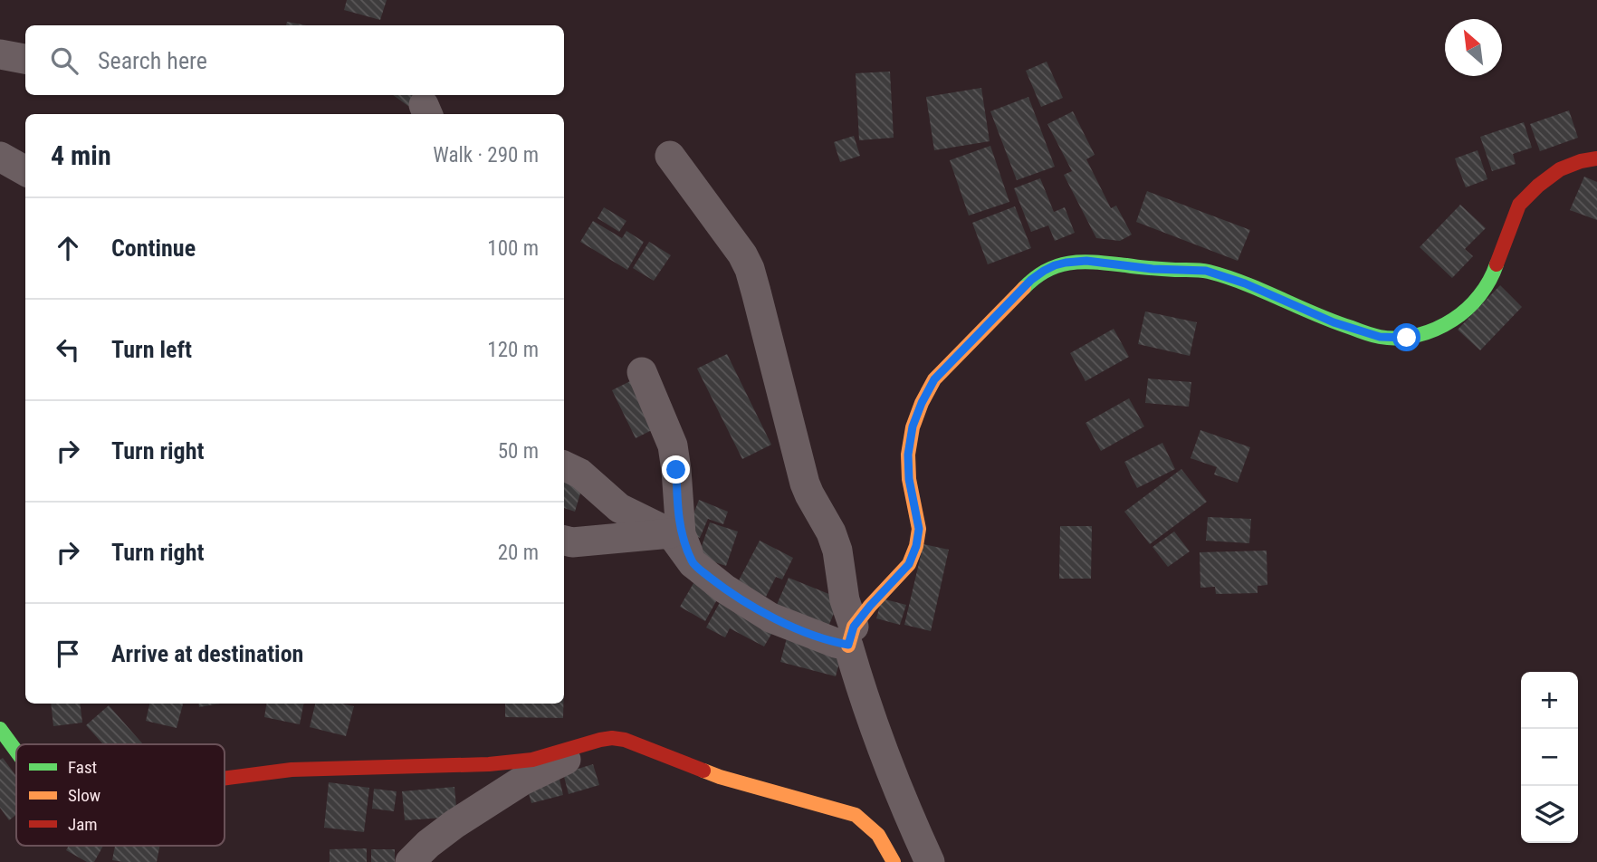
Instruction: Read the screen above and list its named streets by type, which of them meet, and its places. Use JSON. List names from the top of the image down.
{
  "legend": ["Fast", "Slow", "Jam"],
  "north": "top left",
  "page": {
    "search": "Search here",
    "heading": ["4 min", "Walk · 290 m"],
    "list": [
      ["Continue", "100 m"],
      ["Turn left", "120 m"],
      ["Turn right", "50 m"],
      ["Turn right", "20 m"],
      "Arrive at destination"
    ],
    "map_buttons": ["+", "−"]
  }
}
